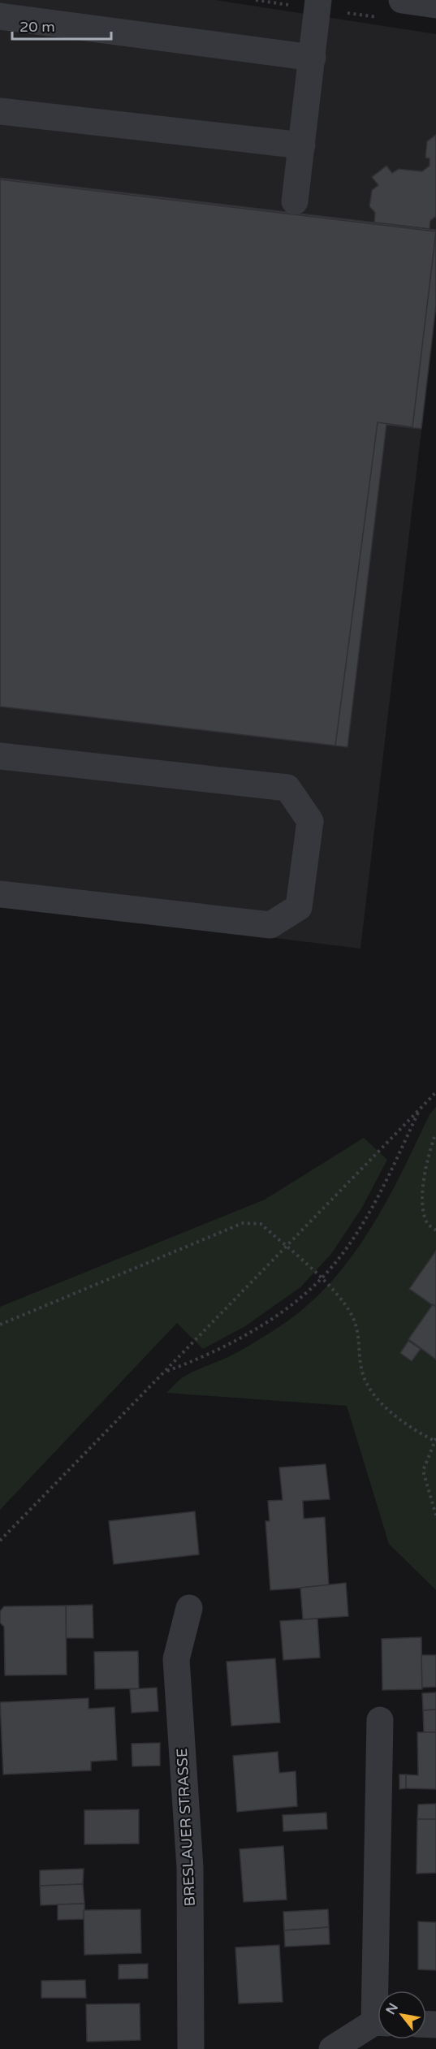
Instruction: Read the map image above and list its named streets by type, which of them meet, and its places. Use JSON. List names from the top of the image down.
{
  "streets": {
    "street": ["BRESLAUER STRASSE"]
  },
  "scale_bar": "20 m",
  "north": "top left"
}
